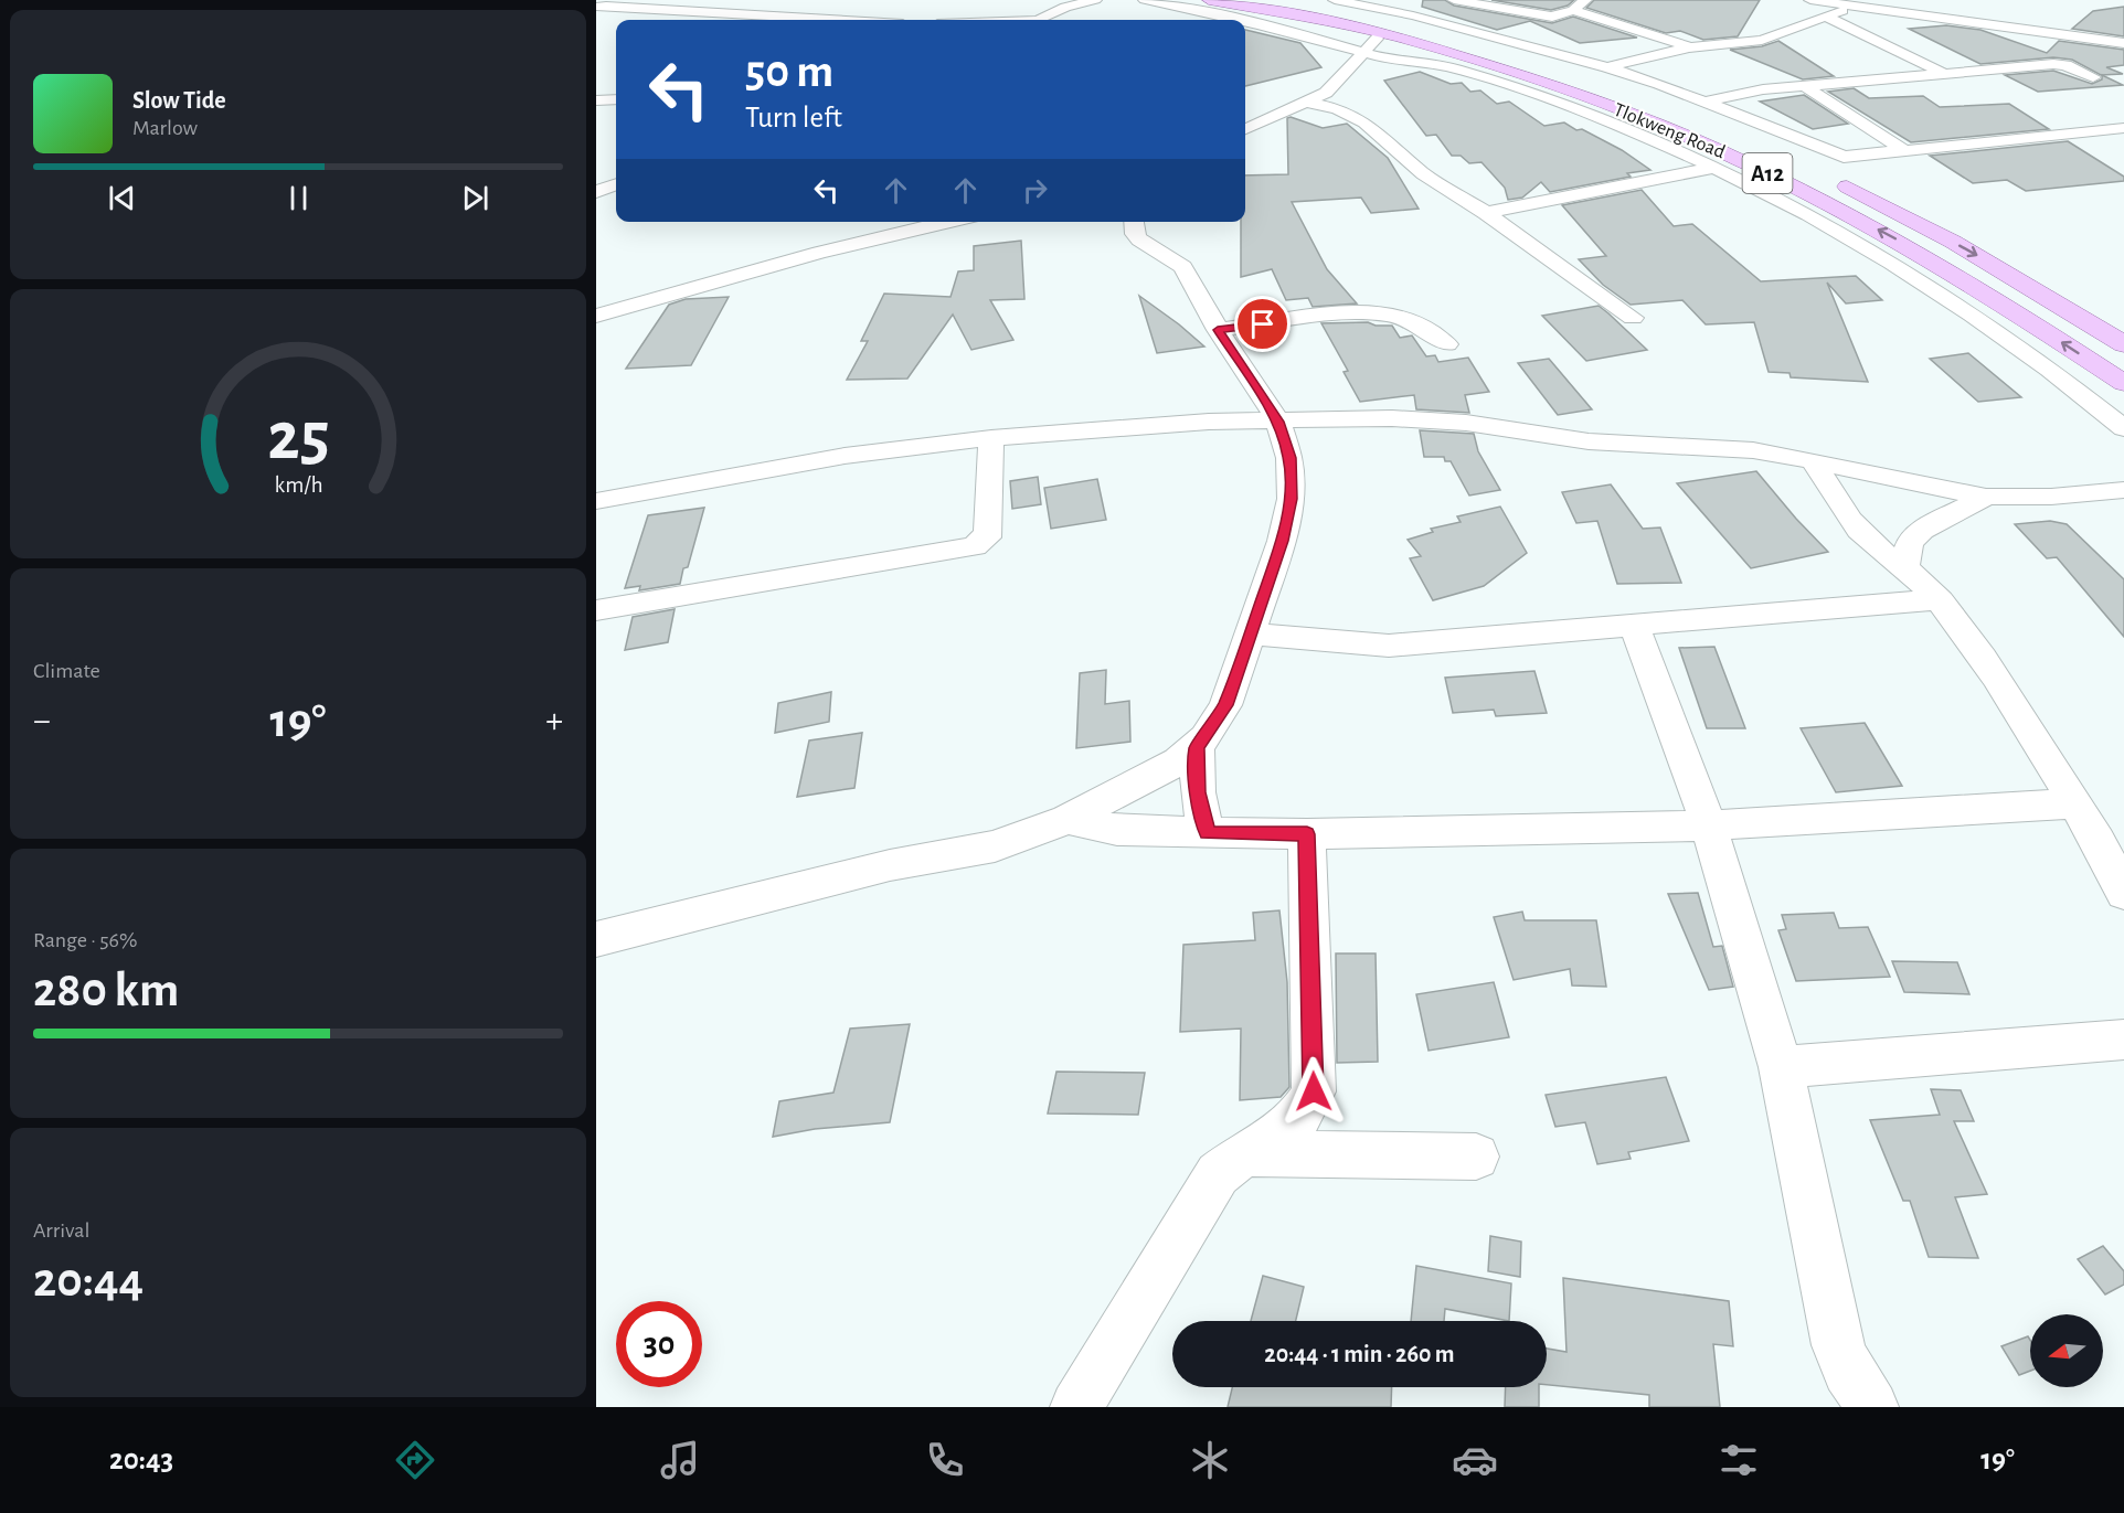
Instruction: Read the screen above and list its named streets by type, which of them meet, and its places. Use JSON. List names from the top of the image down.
{
  "streets": {
    "main road": ["Tlokweng Road", "A12"]
  },
  "north": "left",
  "page": {
    "turn": ["50 m", "Turn left"],
    "song": ["Slow Tide", "Marlow"],
    "tile": [
      "Climate",
      ["Range · 56%", "280 km"],
      ["Arrival", "20:44"]
    ],
    "heat": ["−", "19°", "+"],
    "limit": "30",
    "trip": "20:44 · 1 min · 260 m",
    "tabs": ["20:43", "19°"],
    "gauge": ["25", "km/h"]
  }
}
